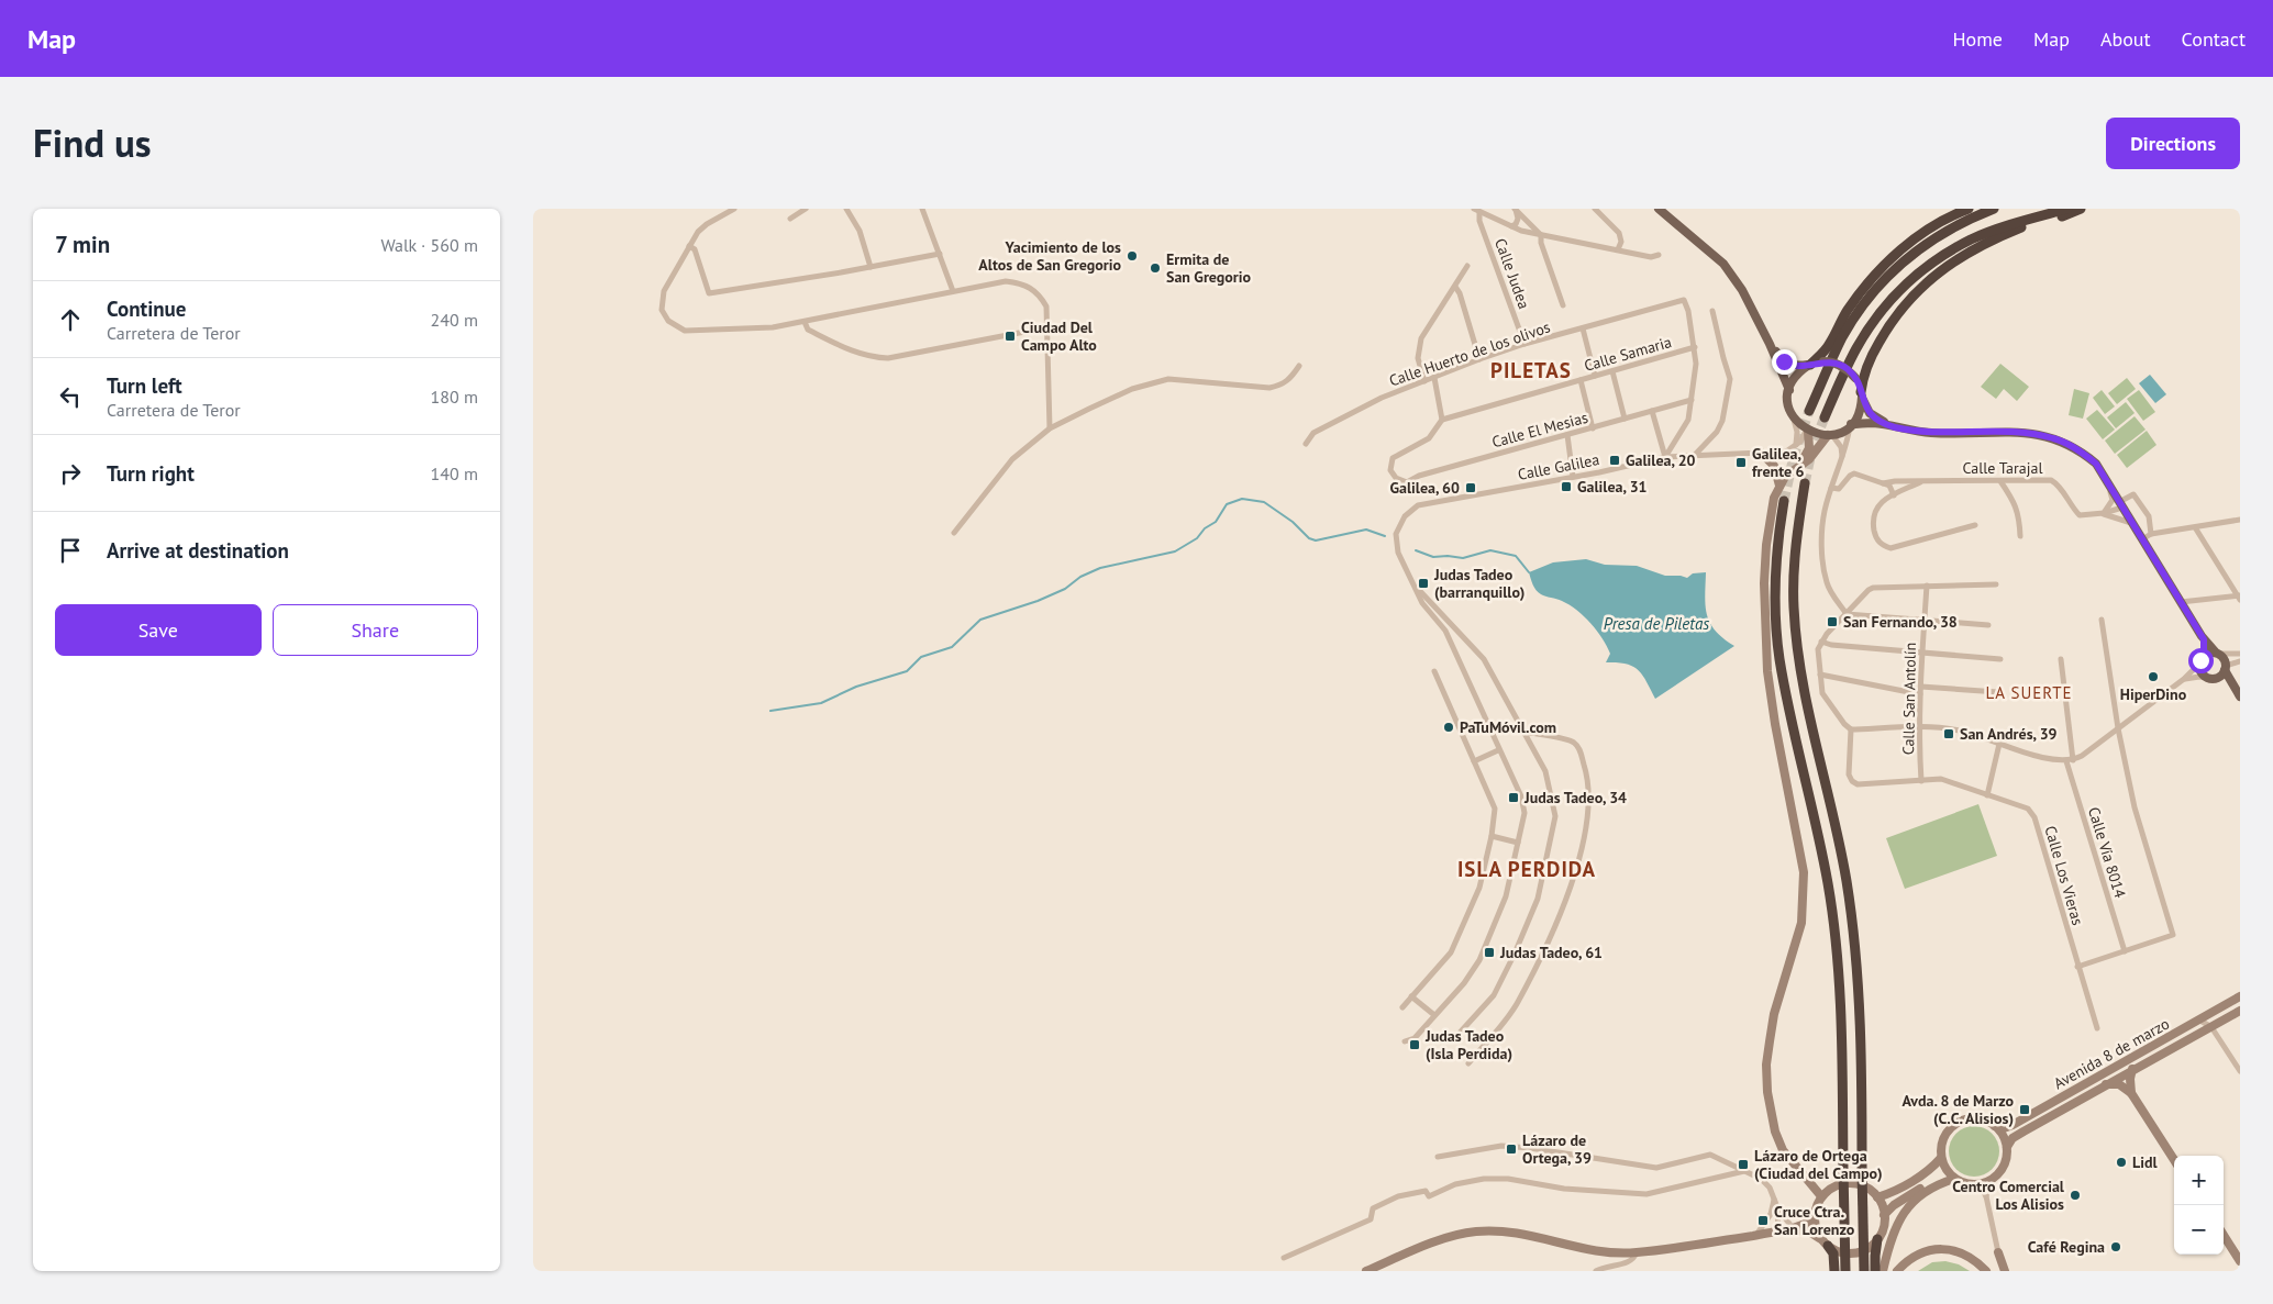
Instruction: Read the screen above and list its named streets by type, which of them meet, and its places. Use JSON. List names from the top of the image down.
{
  "streets": {
    "street": [
      "Calle Judea",
      "Calle Huerto de los olivos",
      "Calle Samaria",
      "Calle El Mesias",
      "Calle Galilea",
      "Calle Tarajal",
      "Calle San Antolín",
      "Calle Vía 8014",
      "Calle Los Vieras",
      "Avenida 8 de marzo"
    ]
  },
  "crossings": [
    ["Calle Judea", "Calle Huerto de los olivos"],
    ["Calle Huerto de los olivos", "Calle Samaria"],
    ["Calle Samaria", "Calle El Mesias"],
    ["Calle San Antolín", "Calle Los Vieras"]
  ],
  "districts": ["PILETAS", "LA SUERTE", "ISLA PERDIDA"],
  "water": ["Presa de Piletas"],
  "places": {
    "other": [
      "Yacimiento de los Altos de San Gregorio",
      "Ermita de San Gregorio",
      "HiperDino",
      "PaTuMóvil.com",
      "Lidl",
      "Centro Comercial Los Alisios",
      "Café Regina"
    ],
    "transit": [
      "Ciudad Del Campo Alto",
      "Galilea, 20",
      "Galilea, frente 6",
      "Galilea, 31",
      "Galilea, 60",
      "Judas Tadeo (barranquillo)",
      "San Fernando, 38",
      "San Andrés, 39",
      "Judas Tadeo, 34",
      "Judas Tadeo, 61",
      "Judas Tadeo (Isla Perdida)",
      "Avda. 8 de Marzo (C.C. Alisios)",
      "Lázaro de Ortega, 39",
      "Lázaro de Ortega (Ciudad del Campo)",
      "Cruce Ctra. San Lorenzo"
    ]
  },
  "page": {
    "header": "Map",
    "nav": [
      "Home",
      "Map",
      "About",
      "Contact"
    ],
    "title": "Find us",
    "buttons": [
      "Directions",
      ["Save", "Share"]
    ],
    "heading": ["7 min", "Walk · 560 m"],
    "list": [
      ["Continue", "Carretera de Teror", "240 m"],
      ["Turn left", "Carretera de Teror", "180 m"],
      ["Turn right", "140 m"],
      "Arrive at destination"
    ],
    "map_buttons": ["+", "−"]
  }
}
